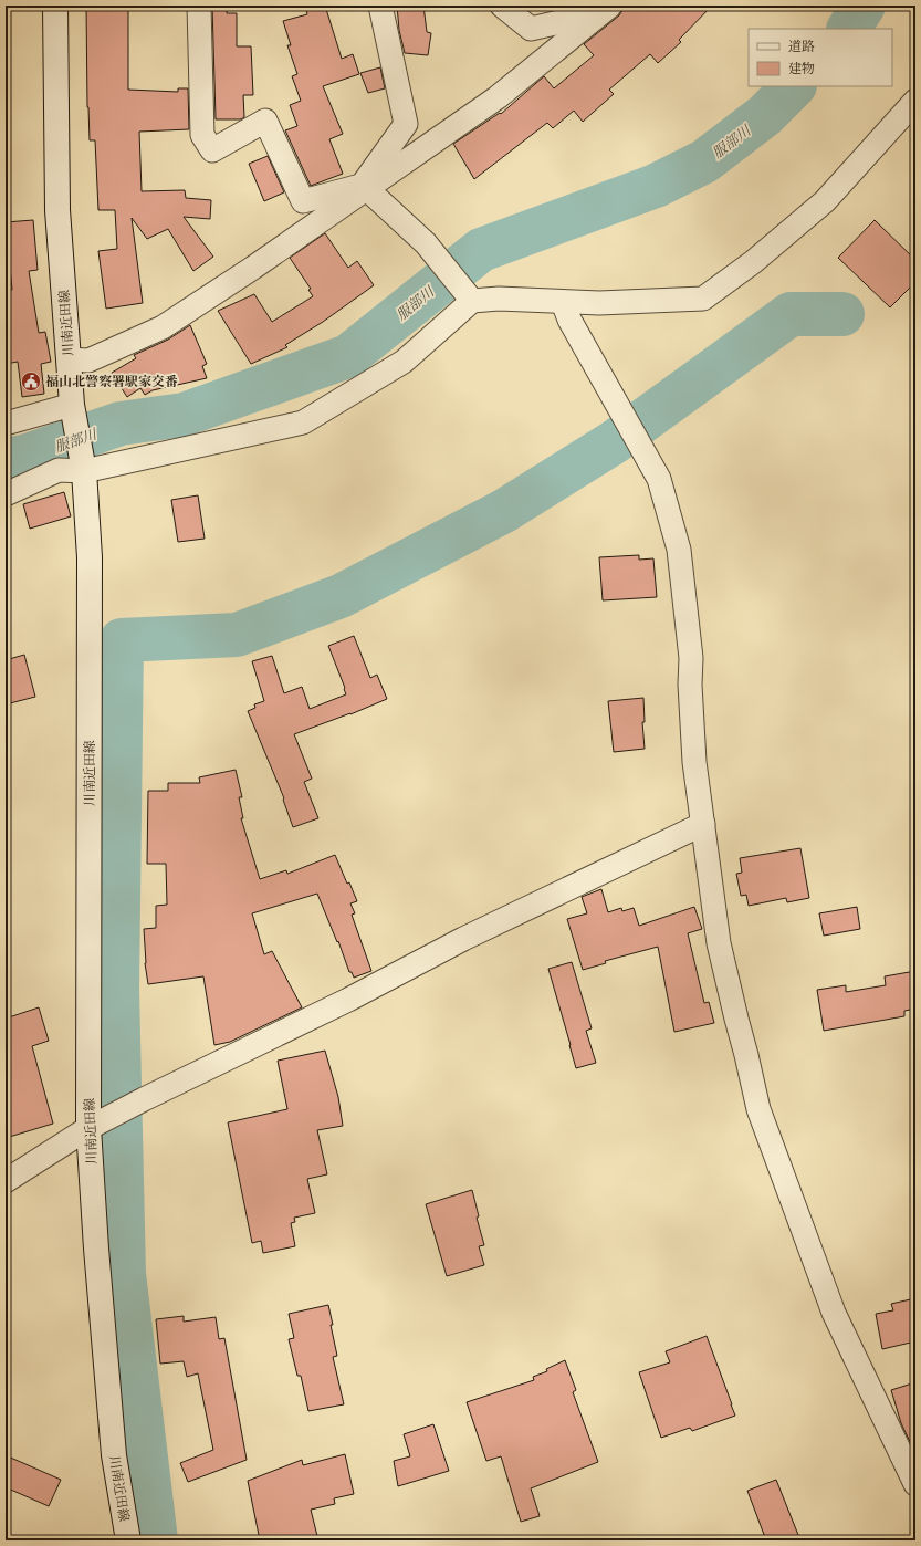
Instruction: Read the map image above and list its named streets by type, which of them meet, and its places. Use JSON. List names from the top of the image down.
{
  "streets": {
    "main road": ["川南近田線"]
  },
  "water": ["服部川"],
  "places": {
    "public building": ["福山北警察署駅家交番"]
  },
  "legend": ["道路", "建物"]
}
